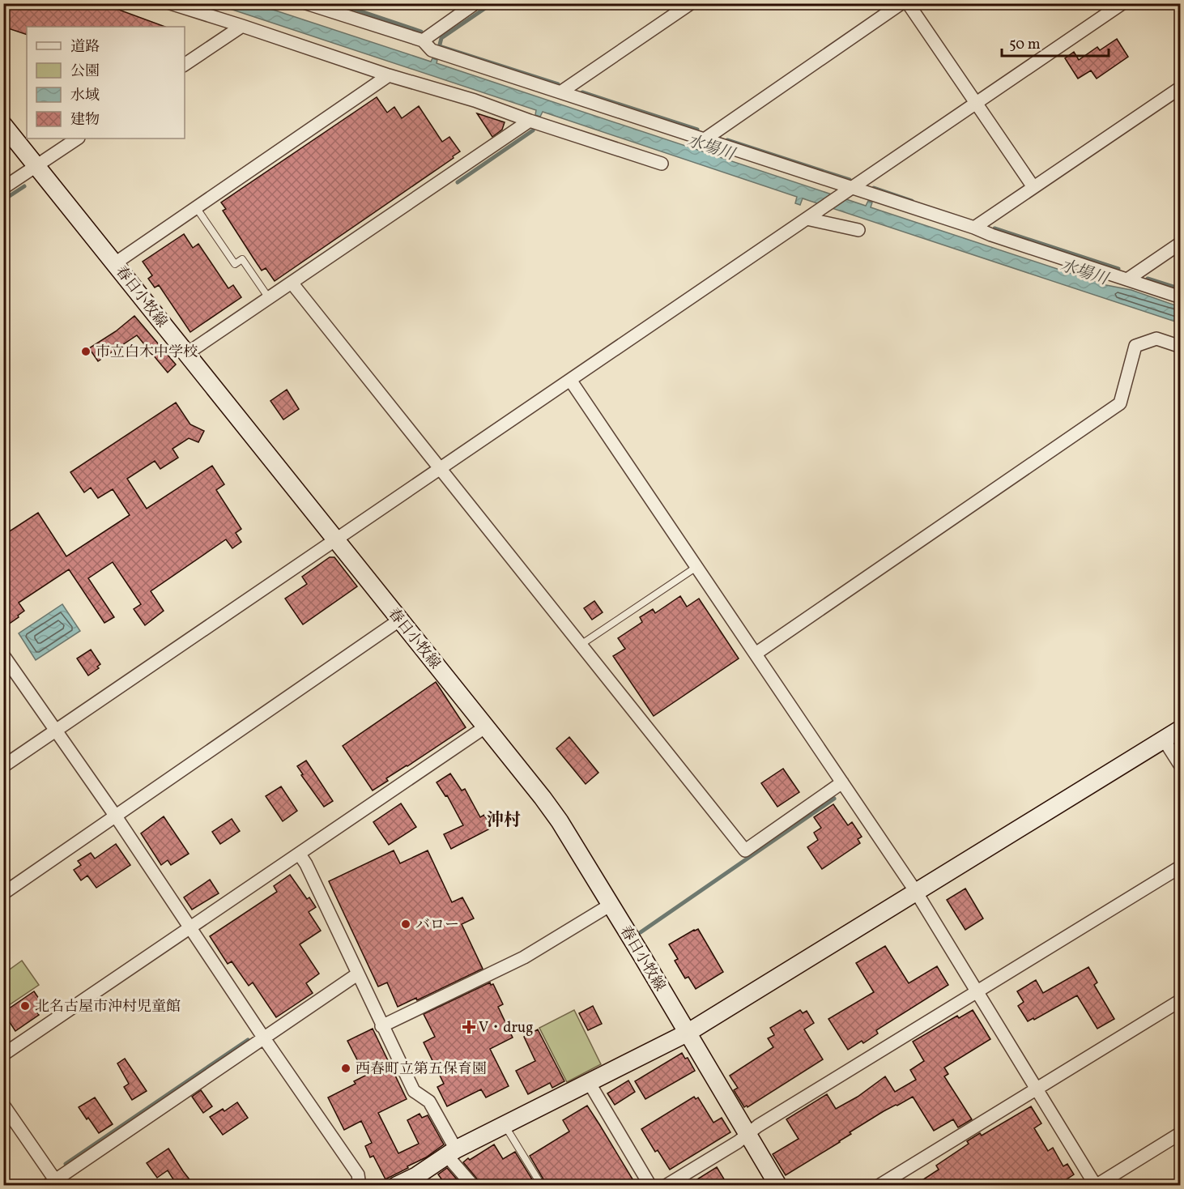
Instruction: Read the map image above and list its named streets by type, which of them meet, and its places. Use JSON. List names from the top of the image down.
{
  "streets": {
    "main road": ["春日小牧線"]
  },
  "districts": ["沖村"],
  "water": ["水場川"],
  "places": {
    "other": [
      "市立白木中学校",
      "バロー",
      "北名古屋市沖村児童館",
      "西春町立第五保育園"
    ],
    "health": ["V・drug"]
  },
  "legend": [
    "道路",
    "公園",
    "水域",
    "建物"
  ],
  "scale_bar": "50 m"
}
